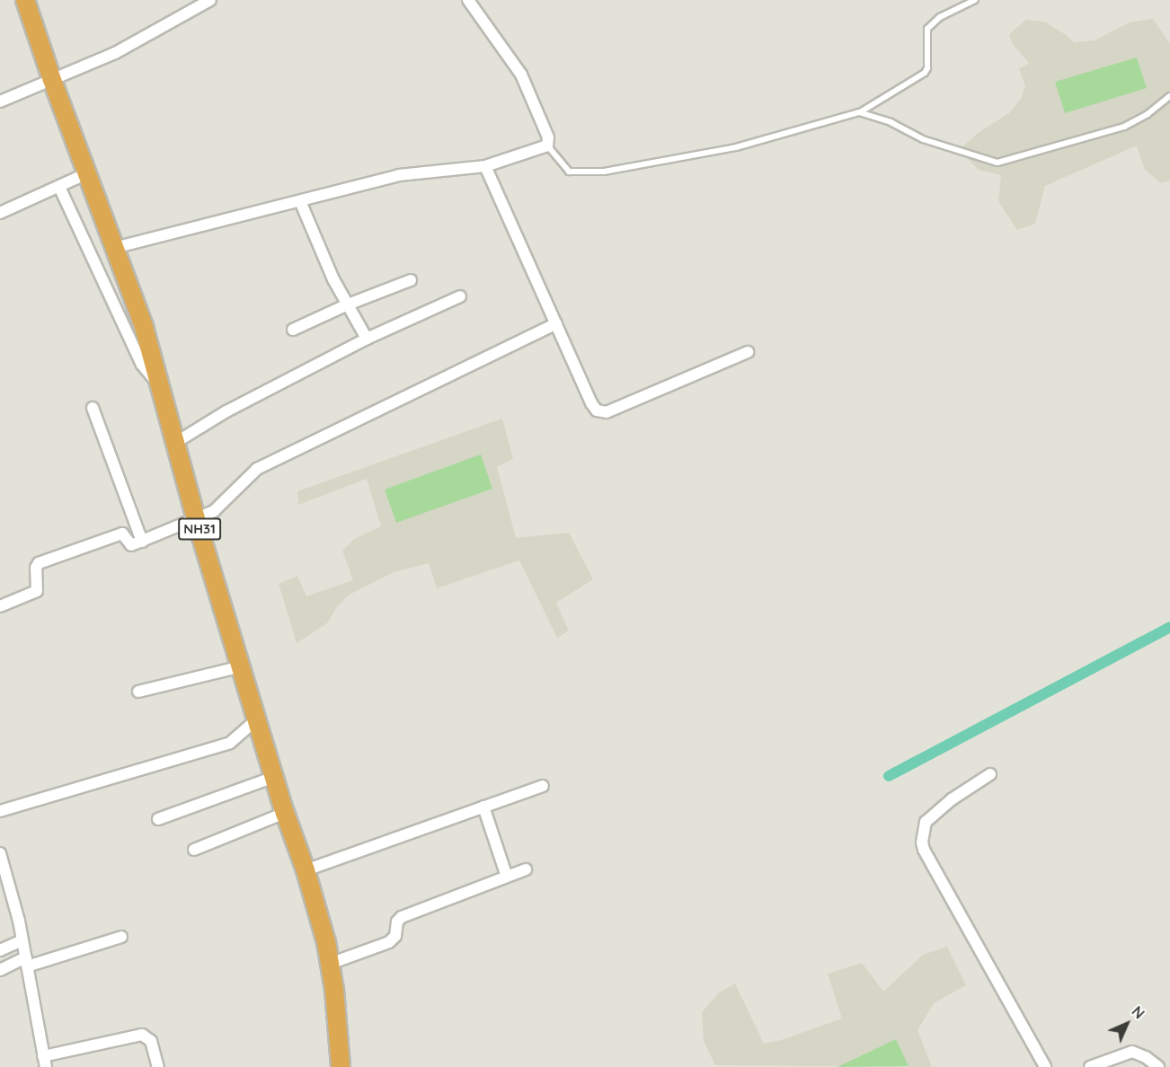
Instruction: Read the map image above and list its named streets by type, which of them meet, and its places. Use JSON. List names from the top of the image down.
{
  "streets": {
    "highway": ["NH31"]
  },
  "north": "top right"
}
